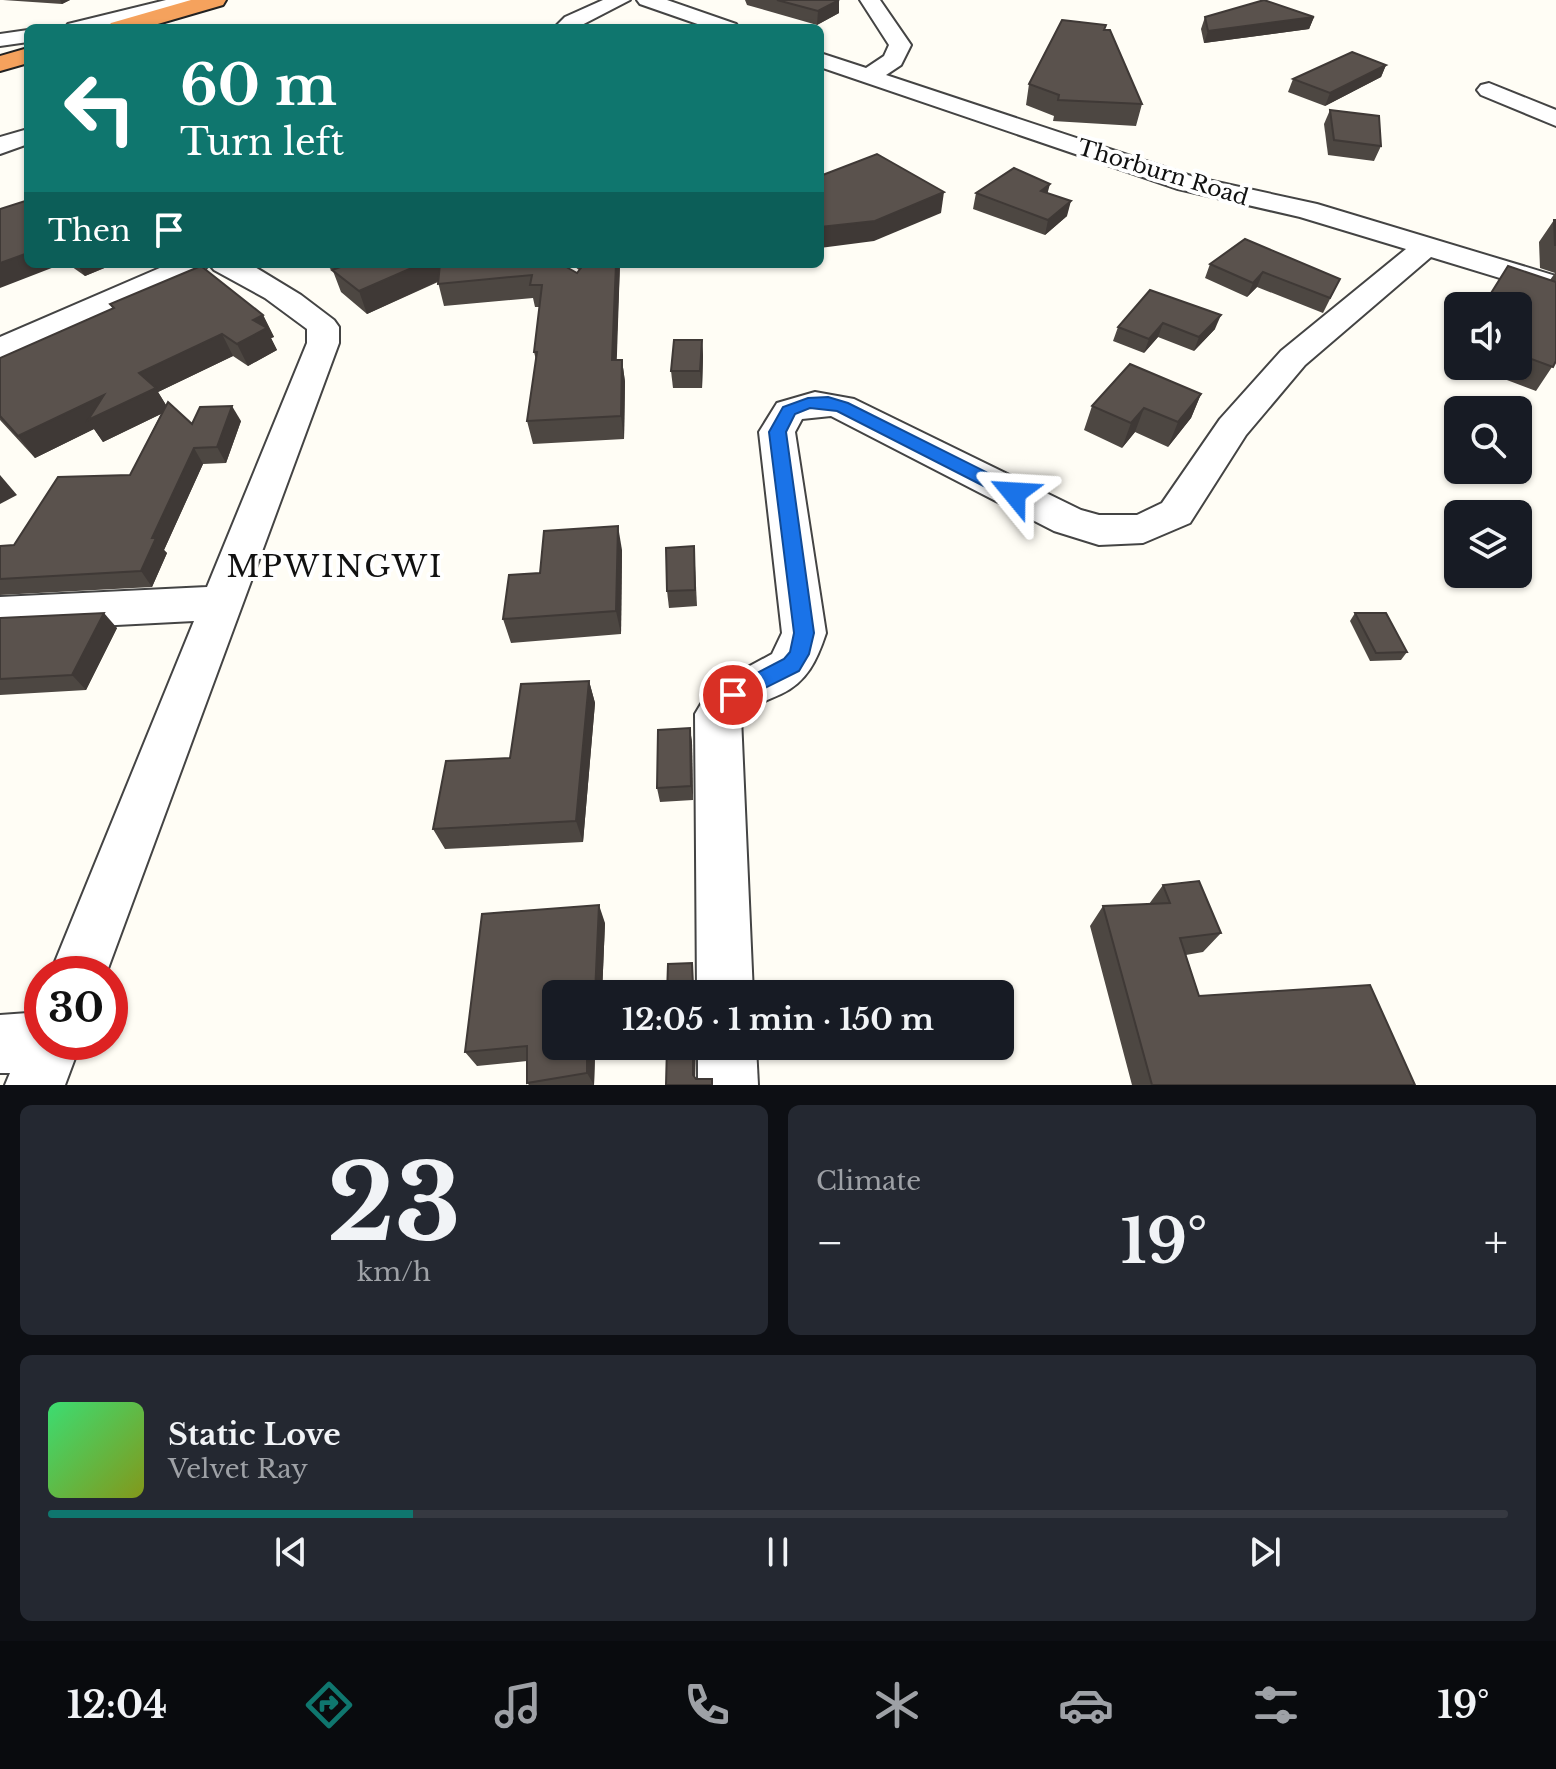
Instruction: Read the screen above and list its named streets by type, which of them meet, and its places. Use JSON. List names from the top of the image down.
{
  "streets": {
    "street": ["Thorburn Road"]
  },
  "districts": ["MPWINGWI"],
  "page": {
    "turn": ["60 m", "Turn left"],
    "then": "Then",
    "limit": "30",
    "trip": "12:05 · 1 min · 150 m",
    "tile": [
      ["23", "km/h"],
      "Climate"
    ],
    "heat": ["−", "19°", "+"],
    "song": ["Static Love", "Velvet Ray"],
    "tabs": ["12:04", "19°"]
  }
}
